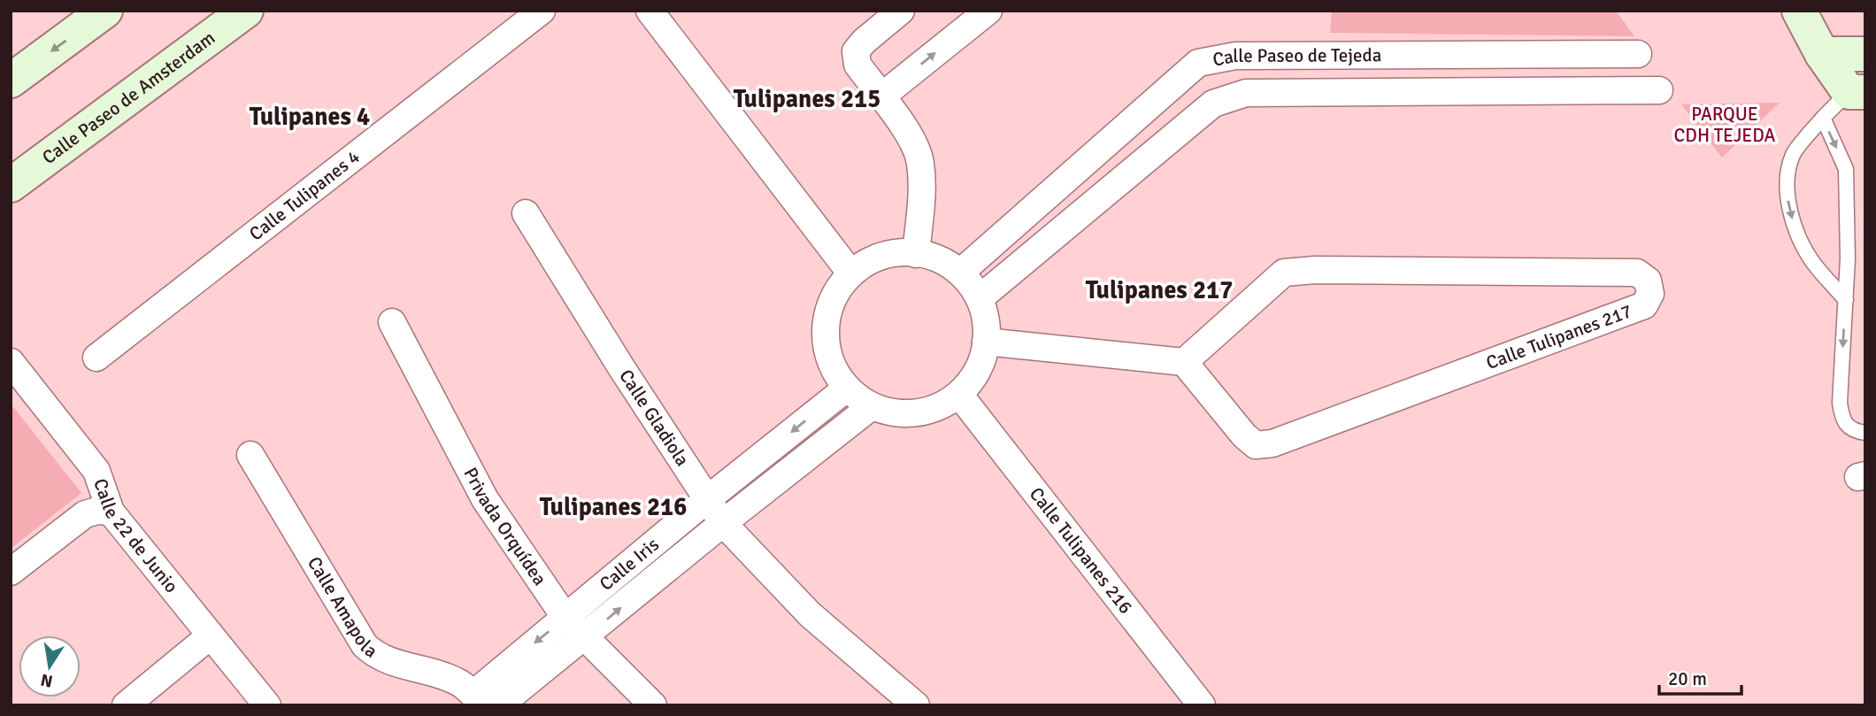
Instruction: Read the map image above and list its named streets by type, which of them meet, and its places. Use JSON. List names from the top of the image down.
{
  "streets": {
    "main road": ["Calle Paseo de Amsterdam"],
    "street": [
      "Calle Paseo de Tejeda",
      "Calle Tulipanes 4",
      "Calle Tulipanes 217",
      "Calle Gladiola",
      "Privada Orquídea",
      "Calle 22 de Junio",
      "Calle Tulipanes 216",
      "Calle Iris",
      "Calle Amapola"
    ]
  },
  "crossings": [
    ["Calle Paseo de Tejeda", "Calle Tulipanes 216"],
    ["Calle Paseo de Tejeda", "Calle Iris"],
    ["Calle Gladiola", "Calle Iris"],
    ["Privada Orquídea", "Calle Iris"],
    ["Calle Tulipanes 216", "Calle Iris"],
    ["Calle Iris", "Calle Amapola"]
  ],
  "districts": [
    "Tulipanes 215",
    "Tulipanes 4",
    "Tulipanes 217",
    "Tulipanes 216"
  ],
  "parks": ["PARQUE CDH TEJEDA"],
  "scale_bar": "20 m",
  "north": "bottom"
}
